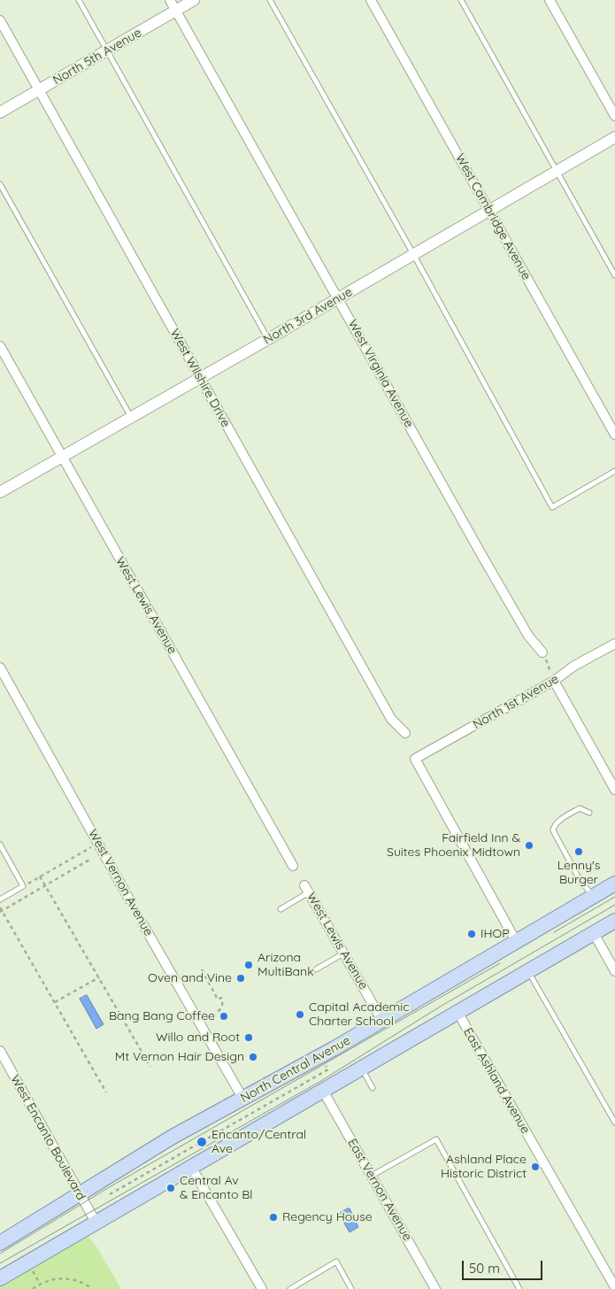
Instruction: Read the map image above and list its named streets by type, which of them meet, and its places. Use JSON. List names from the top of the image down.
{
  "streets": {
    "main road": ["North Central Avenue"],
    "street": [
      "North 5th Avenue",
      "West Cambridge Avenue",
      "North 3rd Avenue",
      "West Virginia Avenue",
      "West Wilshire Drive",
      "West Lewis Avenue",
      "North 1st Avenue",
      "West Vernon Avenue",
      "East Ashland Avenue",
      "West Encanto Boulevard",
      "East Vernon Avenue"
    ]
  },
  "crossings": [
    ["North 5th Avenue", "West Virginia Avenue"],
    ["North 5th Avenue", "West Wilshire Drive"],
    ["West Cambridge Avenue", "North 3rd Avenue"],
    ["North 3rd Avenue", "West Virginia Avenue"],
    ["North 3rd Avenue", "West Wilshire Drive"],
    ["North 3rd Avenue", "West Lewis Avenue"],
    ["West Lewis Avenue", "North Central Avenue"],
    ["North 1st Avenue", "North Central Avenue"],
    ["West Vernon Avenue", "North Central Avenue"],
    ["North Central Avenue", "West Encanto Boulevard"]
  ],
  "places": [
    "Fairfield Inn & Suites Phoenix Midtown",
    "Lenny's Burger",
    "IHOP",
    "Arizona MultiBank",
    "Oven and Vine",
    "Capital Academic Charter School",
    "Bang Bang Coffee",
    "Willo and Root",
    "Mt Vernon Hair Design",
    "Encanto/Central Ave",
    "Ashland Place Historic District",
    "Central Av & Encanto Bl",
    "Regency House"
  ],
  "scale_bar": "50 m"
}
